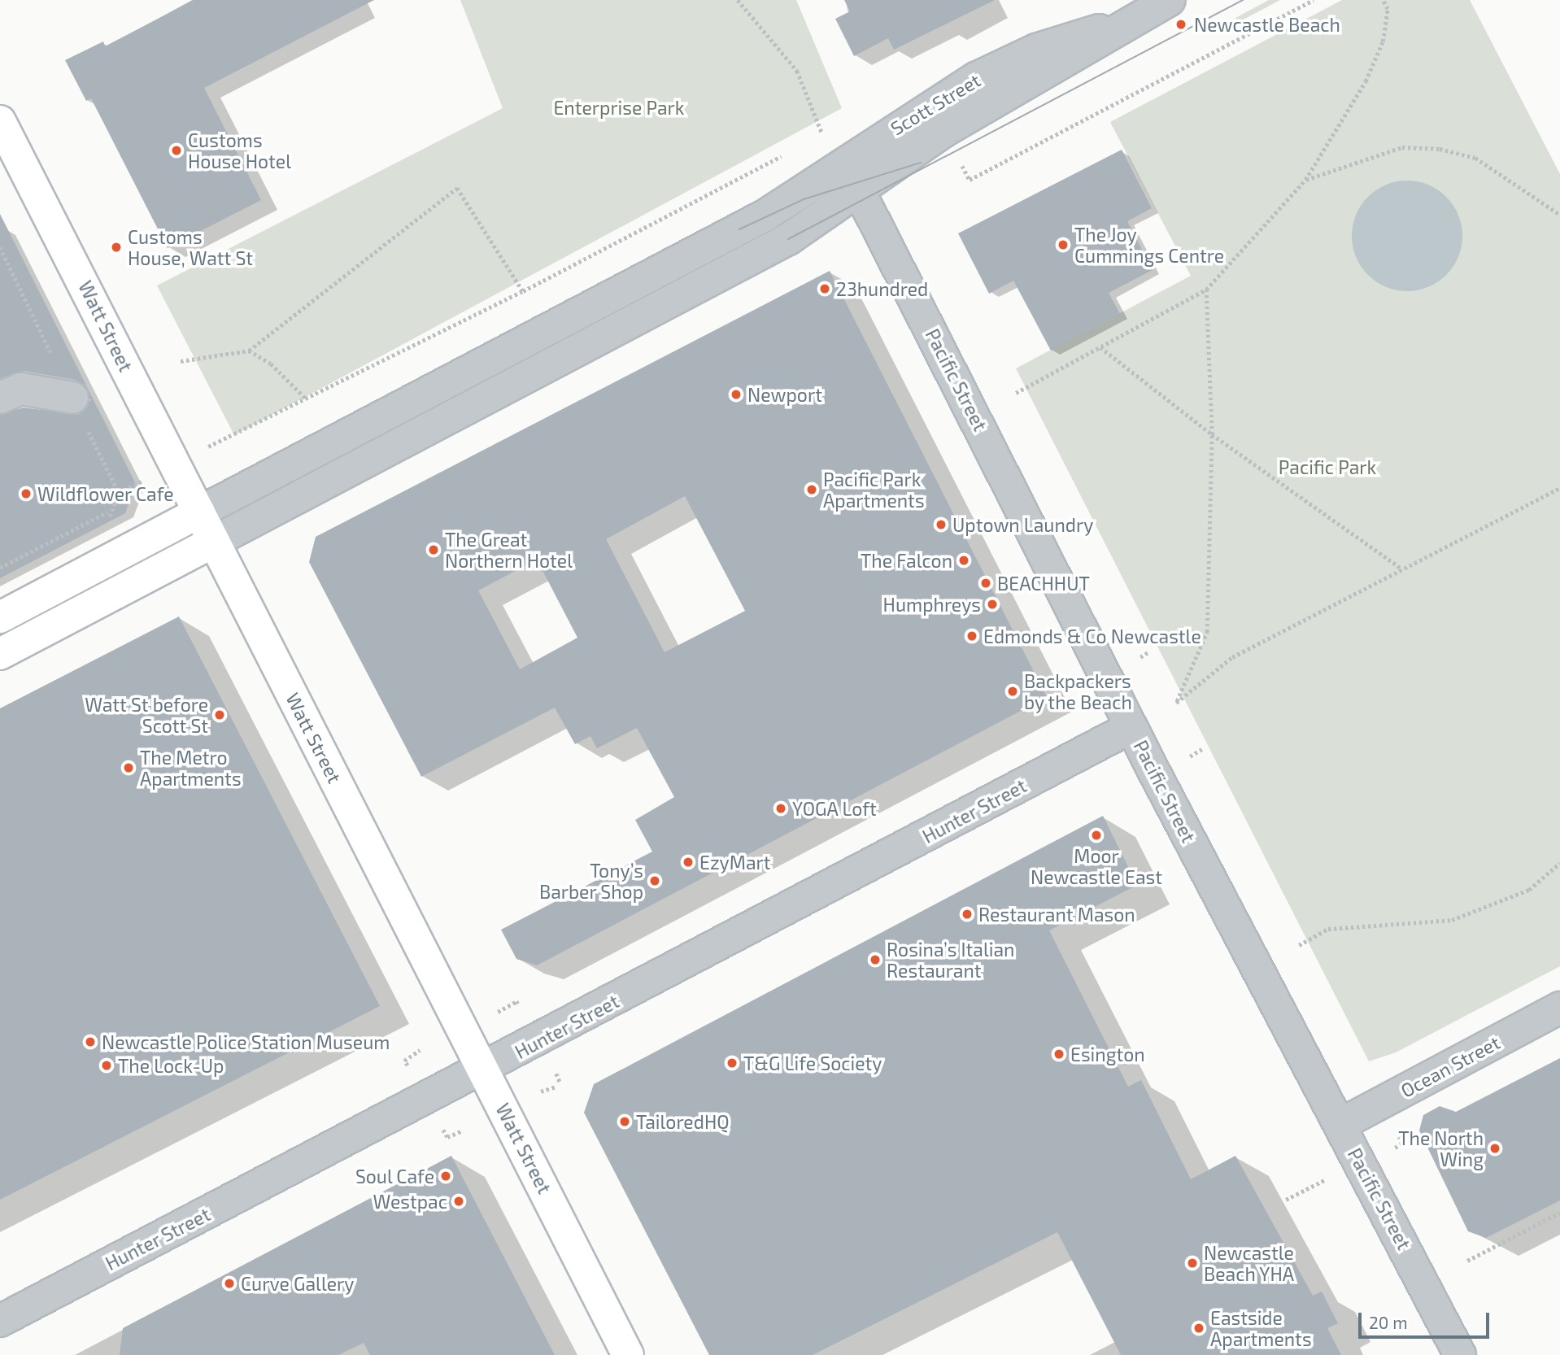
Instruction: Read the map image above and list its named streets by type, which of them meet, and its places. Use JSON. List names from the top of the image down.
{
  "streets": {
    "main road": ["Watt Street"],
    "street": [
      "Scott Street",
      "Pacific Street",
      "Hunter Street",
      "Ocean Street"
    ]
  },
  "crossings": [
    ["Scott Street", "Watt Street"],
    ["Scott Street", "Pacific Street"],
    ["Watt Street", "Hunter Street"],
    ["Pacific Street", "Hunter Street"],
    ["Pacific Street", "Ocean Street"]
  ],
  "parks": ["Enterprise Park", "Pacific Park"],
  "places": [
    "Newcastle Beach",
    "Customs House Hotel",
    "The Joy Cummings Centre",
    "Customs House, Watt St",
    "23hundred",
    "Newport",
    "Pacific Park Apartments",
    "Wildflower Cafe",
    "Uptown Laundry",
    "The Great Northern Hotel",
    "The Falcon",
    "BEACHHUT",
    "Humphreys",
    "Edmonds & Co Newcastle",
    "Backpackers by the Beach",
    "Watt St before Scott St",
    "The Metro Apartments",
    "YOGA Loft",
    "Moor Newcastle East",
    "EzyMart",
    "Tony’s Barber Shop",
    "Restaurant Mason",
    "Rosina’s Italian Restaurant",
    "Newcastle Police Station Museum",
    "Esington",
    "T&G Life Society",
    "The Lock-Up",
    "TailoredHQ",
    "The North Wing",
    "Soul Cafe",
    "Westpac",
    "Newcastle Beach YHA",
    "Curve Gallery",
    "Eastside Apartments"
  ],
  "scale_bar": "20 m"
}
